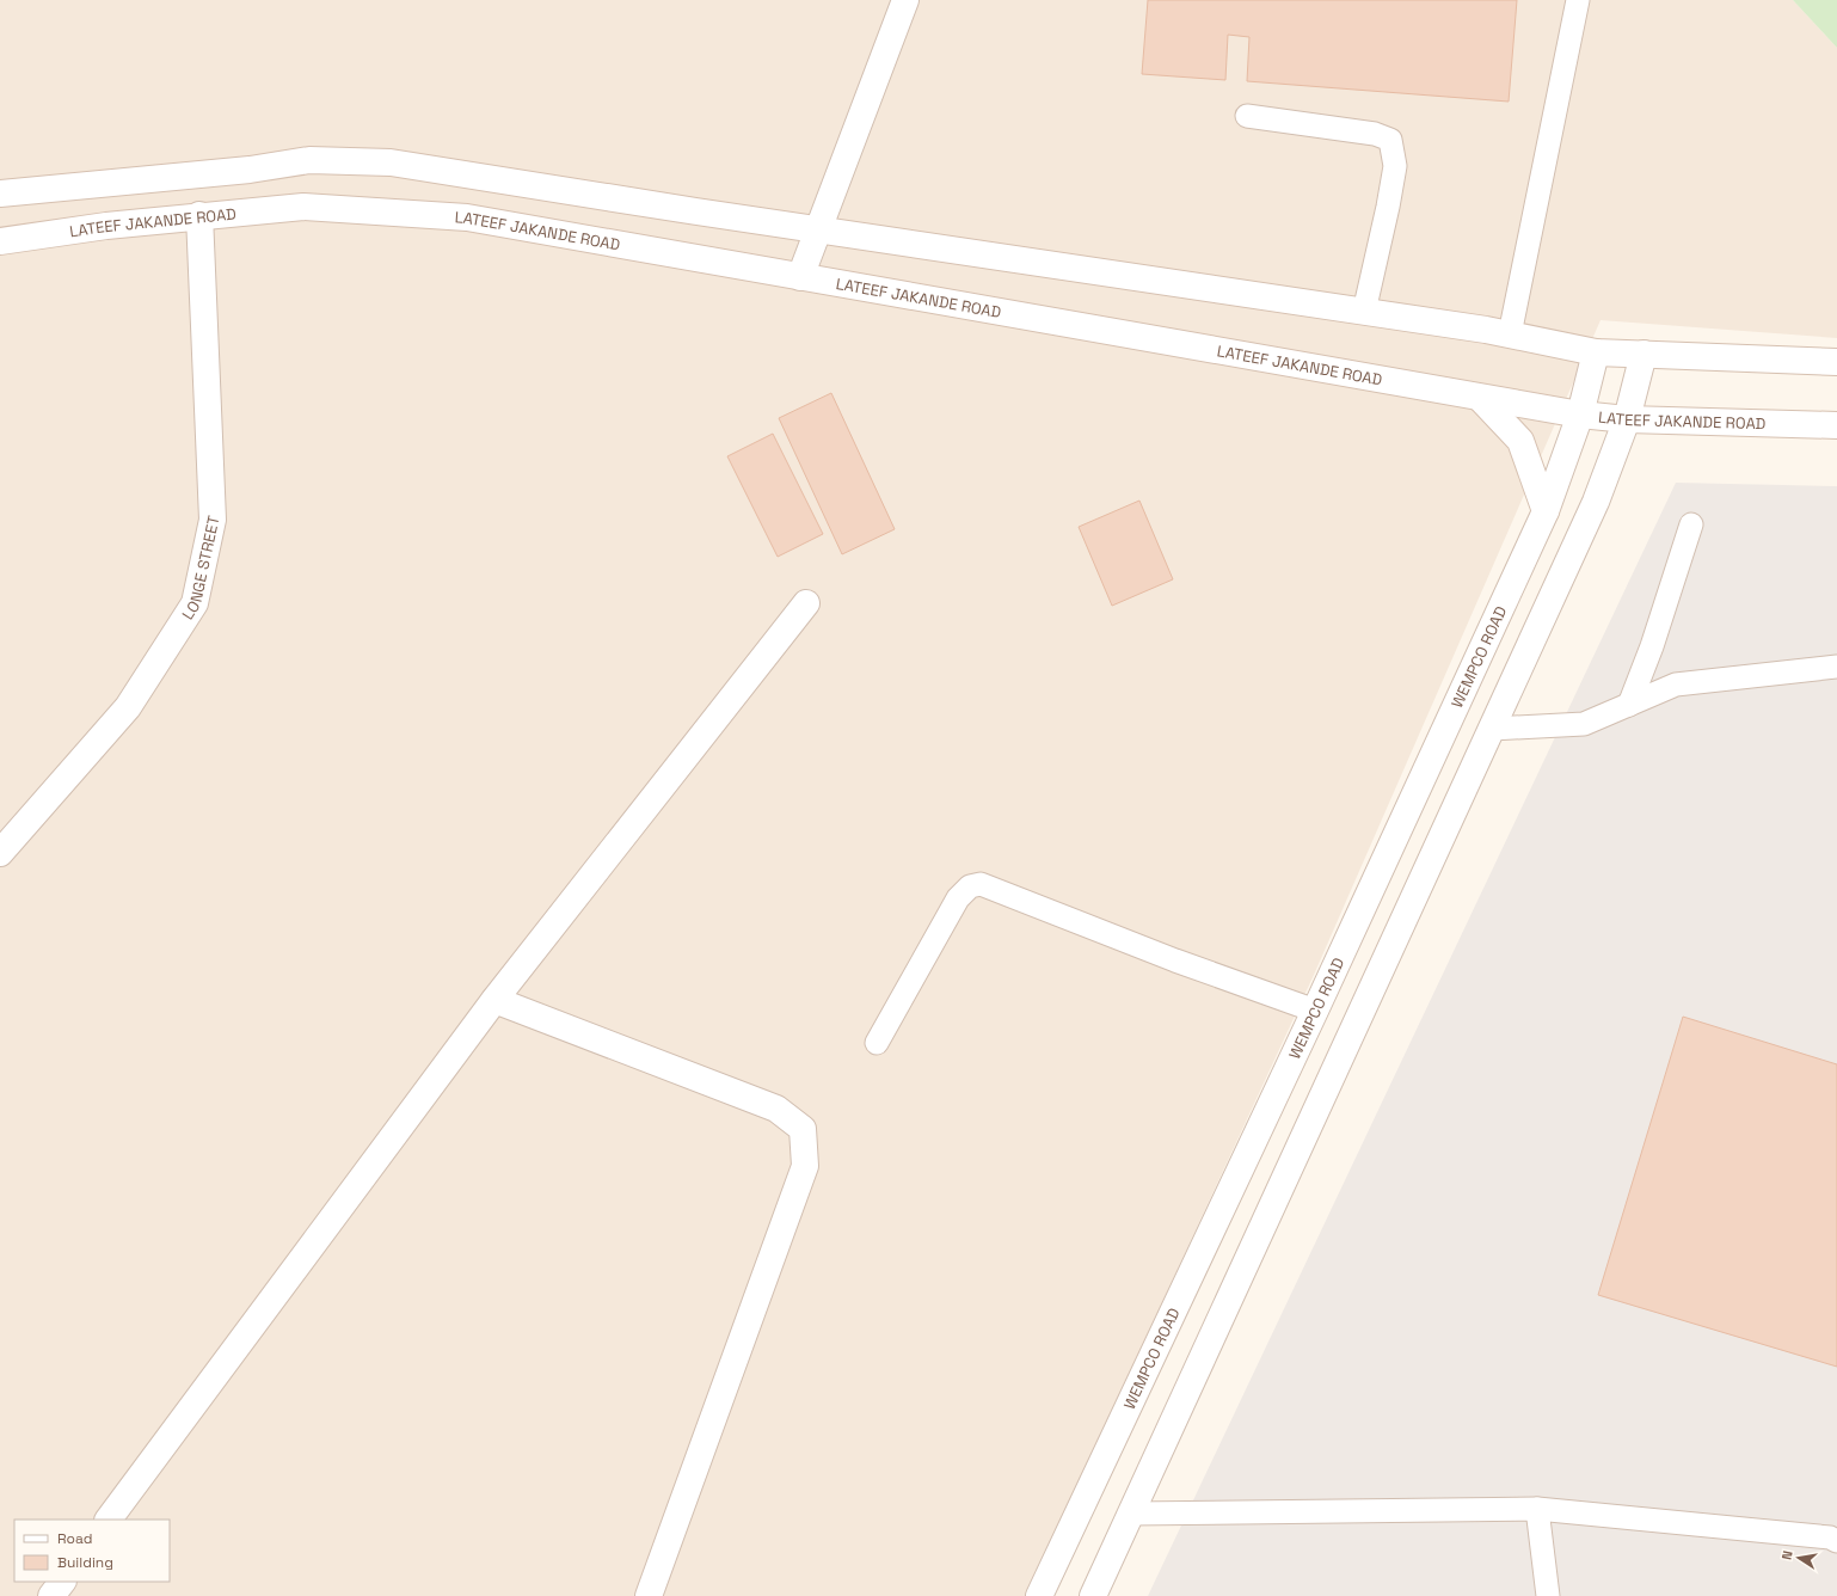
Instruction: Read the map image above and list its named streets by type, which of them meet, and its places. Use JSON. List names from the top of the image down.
{
  "streets": {
    "street": ["LATEEF JAKANDE ROAD", "LONGE STREET", "WEMPCO ROAD"]
  },
  "crossings": [
    ["LATEEF JAKANDE ROAD", "LONGE STREET"],
    ["LATEEF JAKANDE ROAD", "WEMPCO ROAD"]
  ],
  "legend": ["Road", "Building"],
  "north": "left"
}
